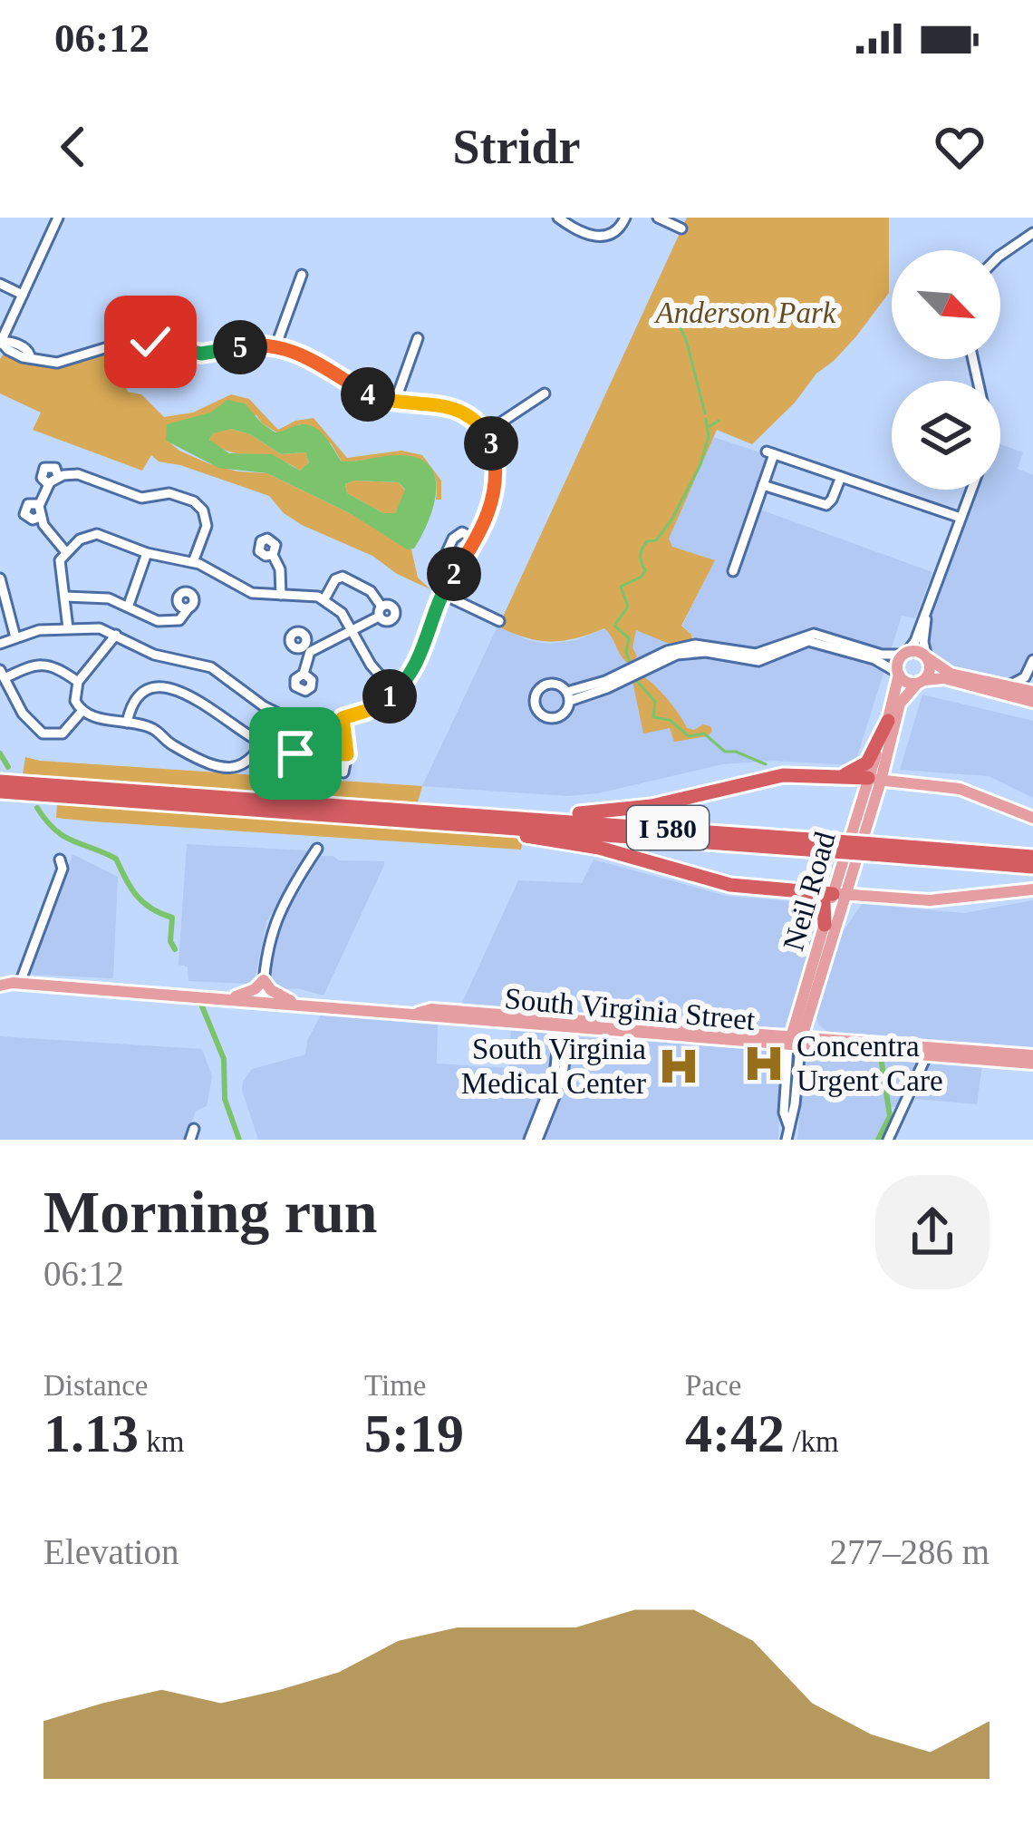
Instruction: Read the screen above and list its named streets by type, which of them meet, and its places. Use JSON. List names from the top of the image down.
{
  "streets": {
    "highway": ["I 580"],
    "main road": ["Neil Road", "South Virginia Street"]
  },
  "crossings": [
    ["Neil Road", "South Virginia Street"]
  ],
  "parks": ["Anderson Park"],
  "places": {
    "hospital": ["Concentra Urgent Care", "South Virginia Medical Center"]
  },
  "north": "bottom right",
  "page": {
    "status": "06:12",
    "header": "Stridr",
    "pins": [
      "5",
      "4",
      "3",
      "2",
      "1"
    ],
    "heading": ["Morning run", "06:12"],
    "stats": [
      ["Distance", "1.13 km"],
      ["Time", "5:19"],
      ["Pace", "4:42 /km"]
    ],
    "chart": ["Elevation", "277–286 m"]
  }
}
